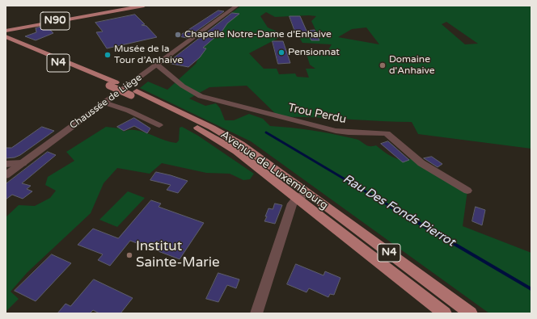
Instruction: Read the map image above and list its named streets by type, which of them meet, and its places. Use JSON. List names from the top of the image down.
{
  "streets": {
    "main road": ["N90", "N4", "Avenue de Luxembourg"],
    "street": ["Chaussée de Liège", "Trou Perdu"]
  },
  "crossings": [
    ["Chaussée de Liège", "Trou Perdu"]
  ],
  "water": ["Rau Des Fonds Pierrot"],
  "places": [
    "Chapelle Notre-Dame d'Enhaive",
    "Pensionnat",
    "Musée de la Tour d’Anhaive",
    "Domaine d'Anhaive",
    "Institut Sainte-Marie"
  ]
}
